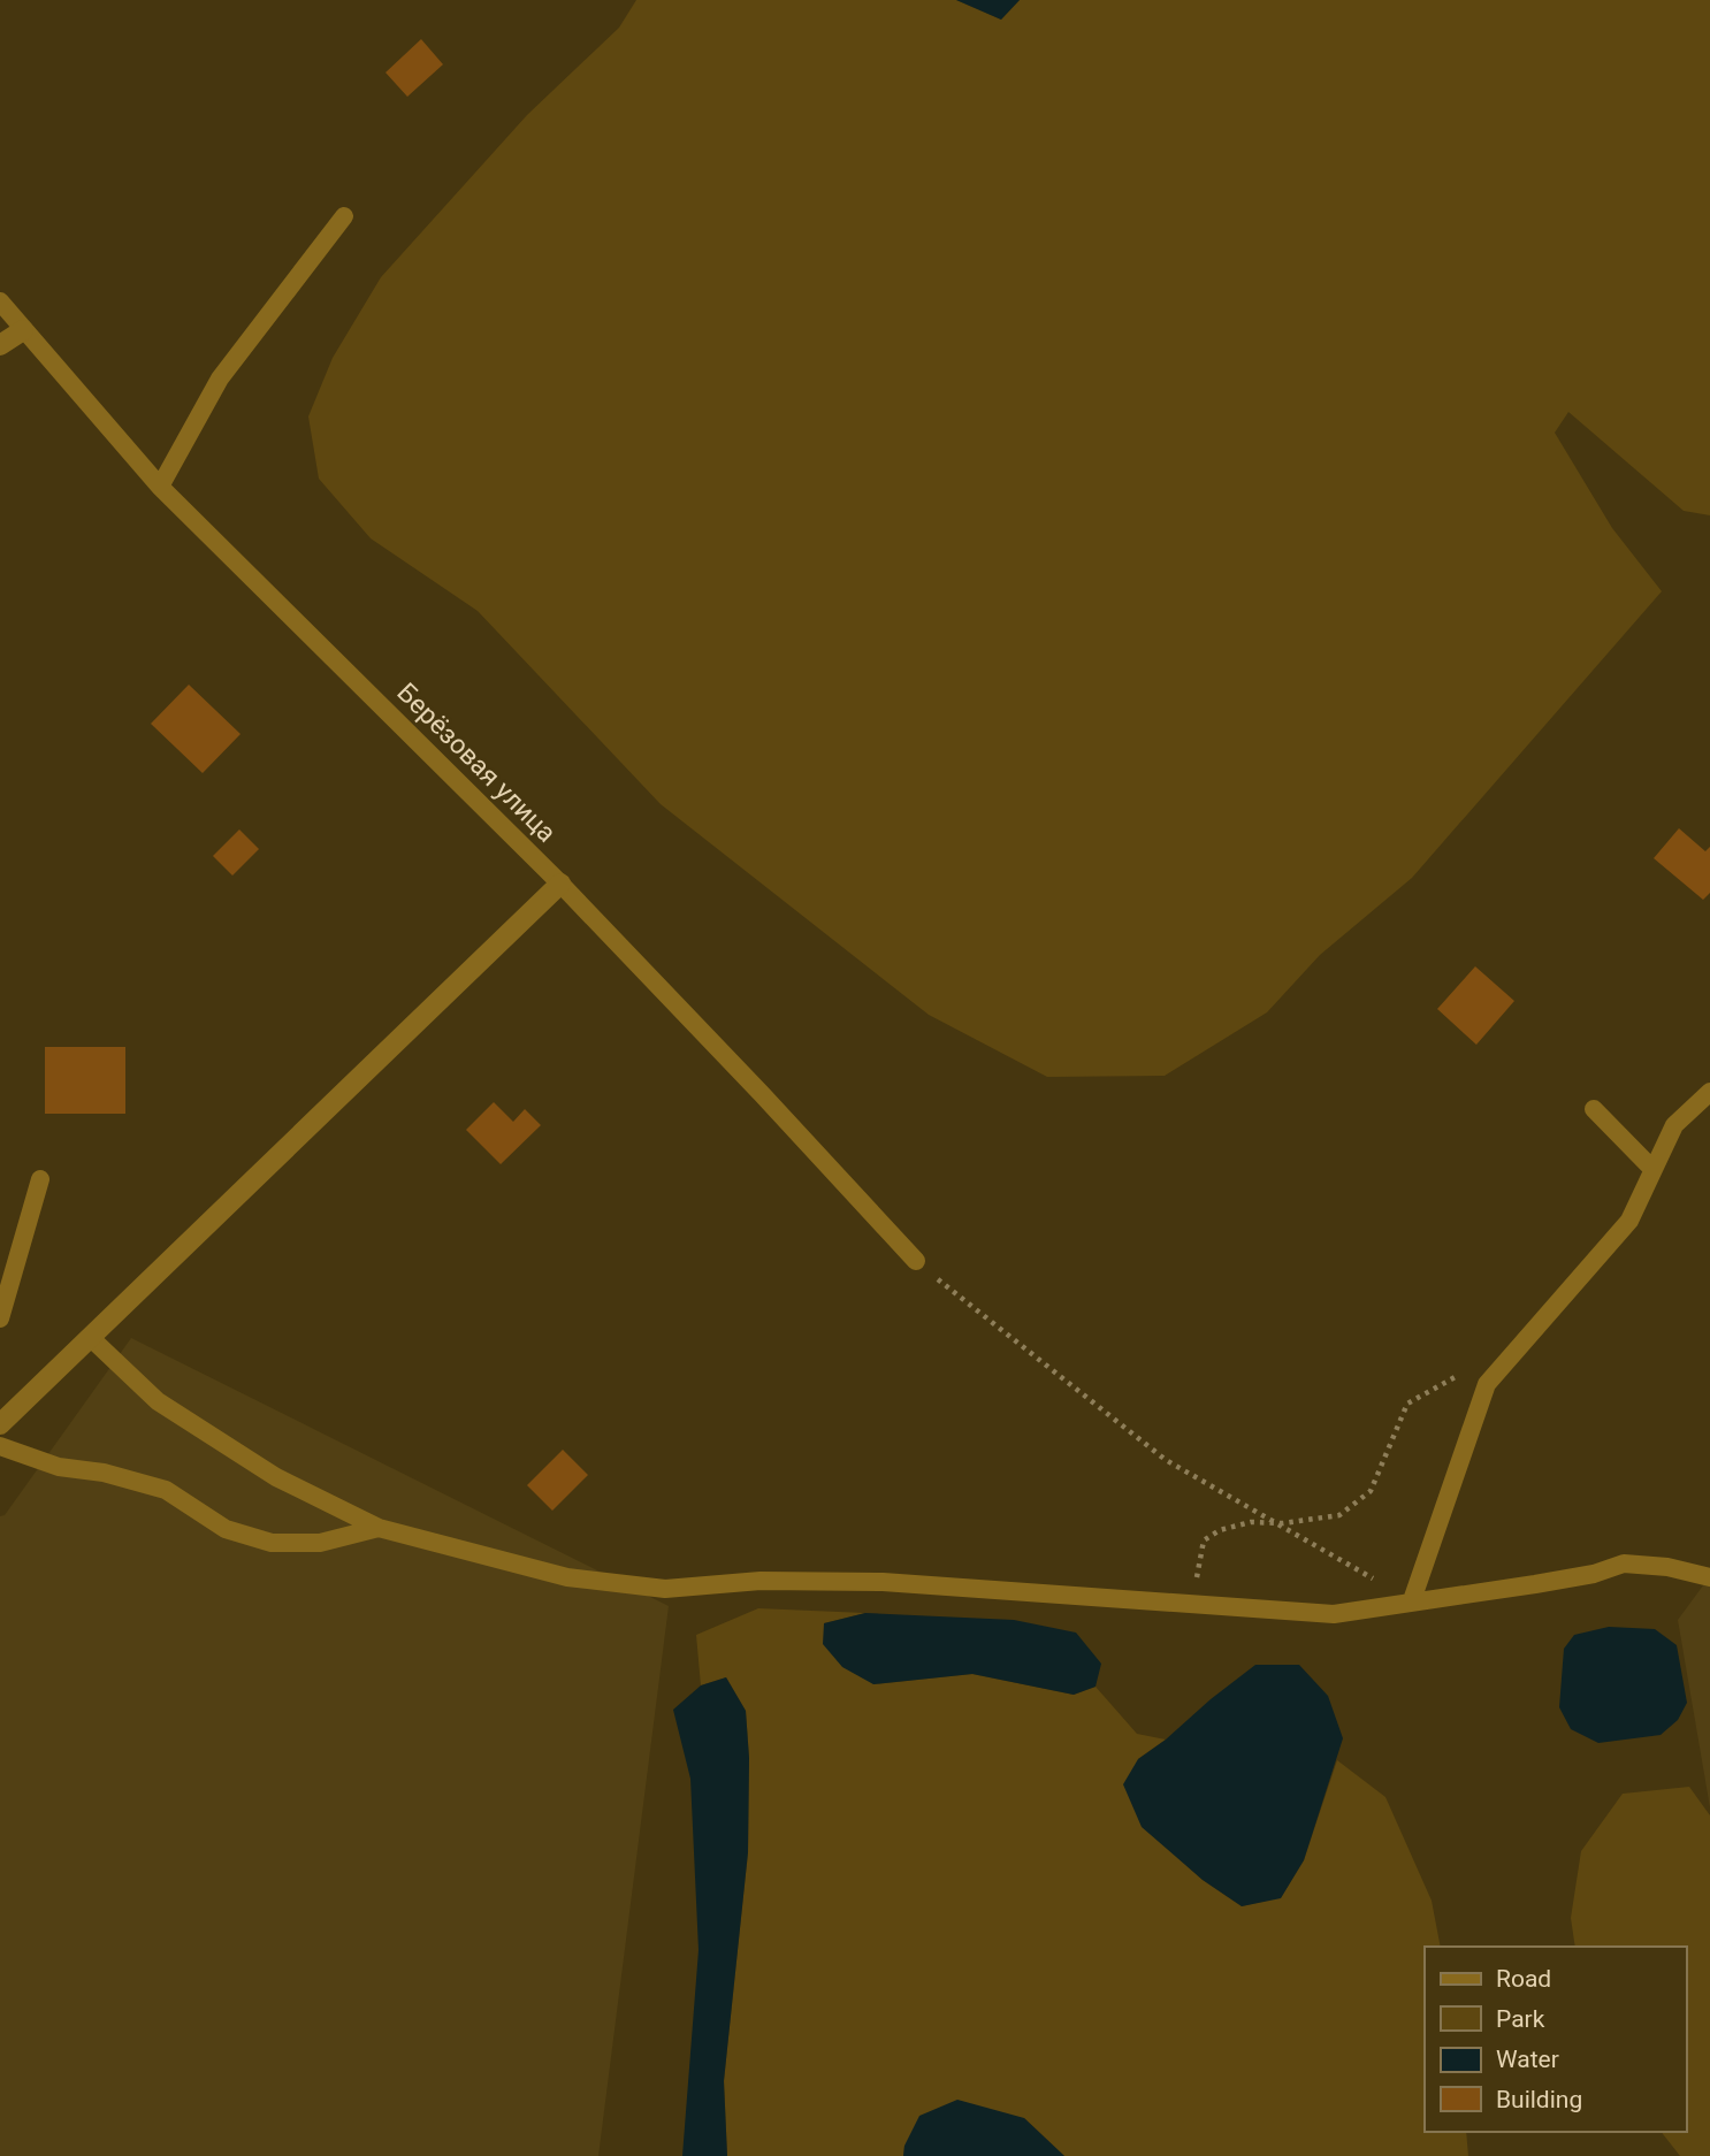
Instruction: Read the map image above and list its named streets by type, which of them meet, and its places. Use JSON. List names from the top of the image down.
{
  "streets": {
    "lane": ["Берёзовая улица"]
  },
  "legend": [
    "Road",
    "Park",
    "Water",
    "Building"
  ]
}
